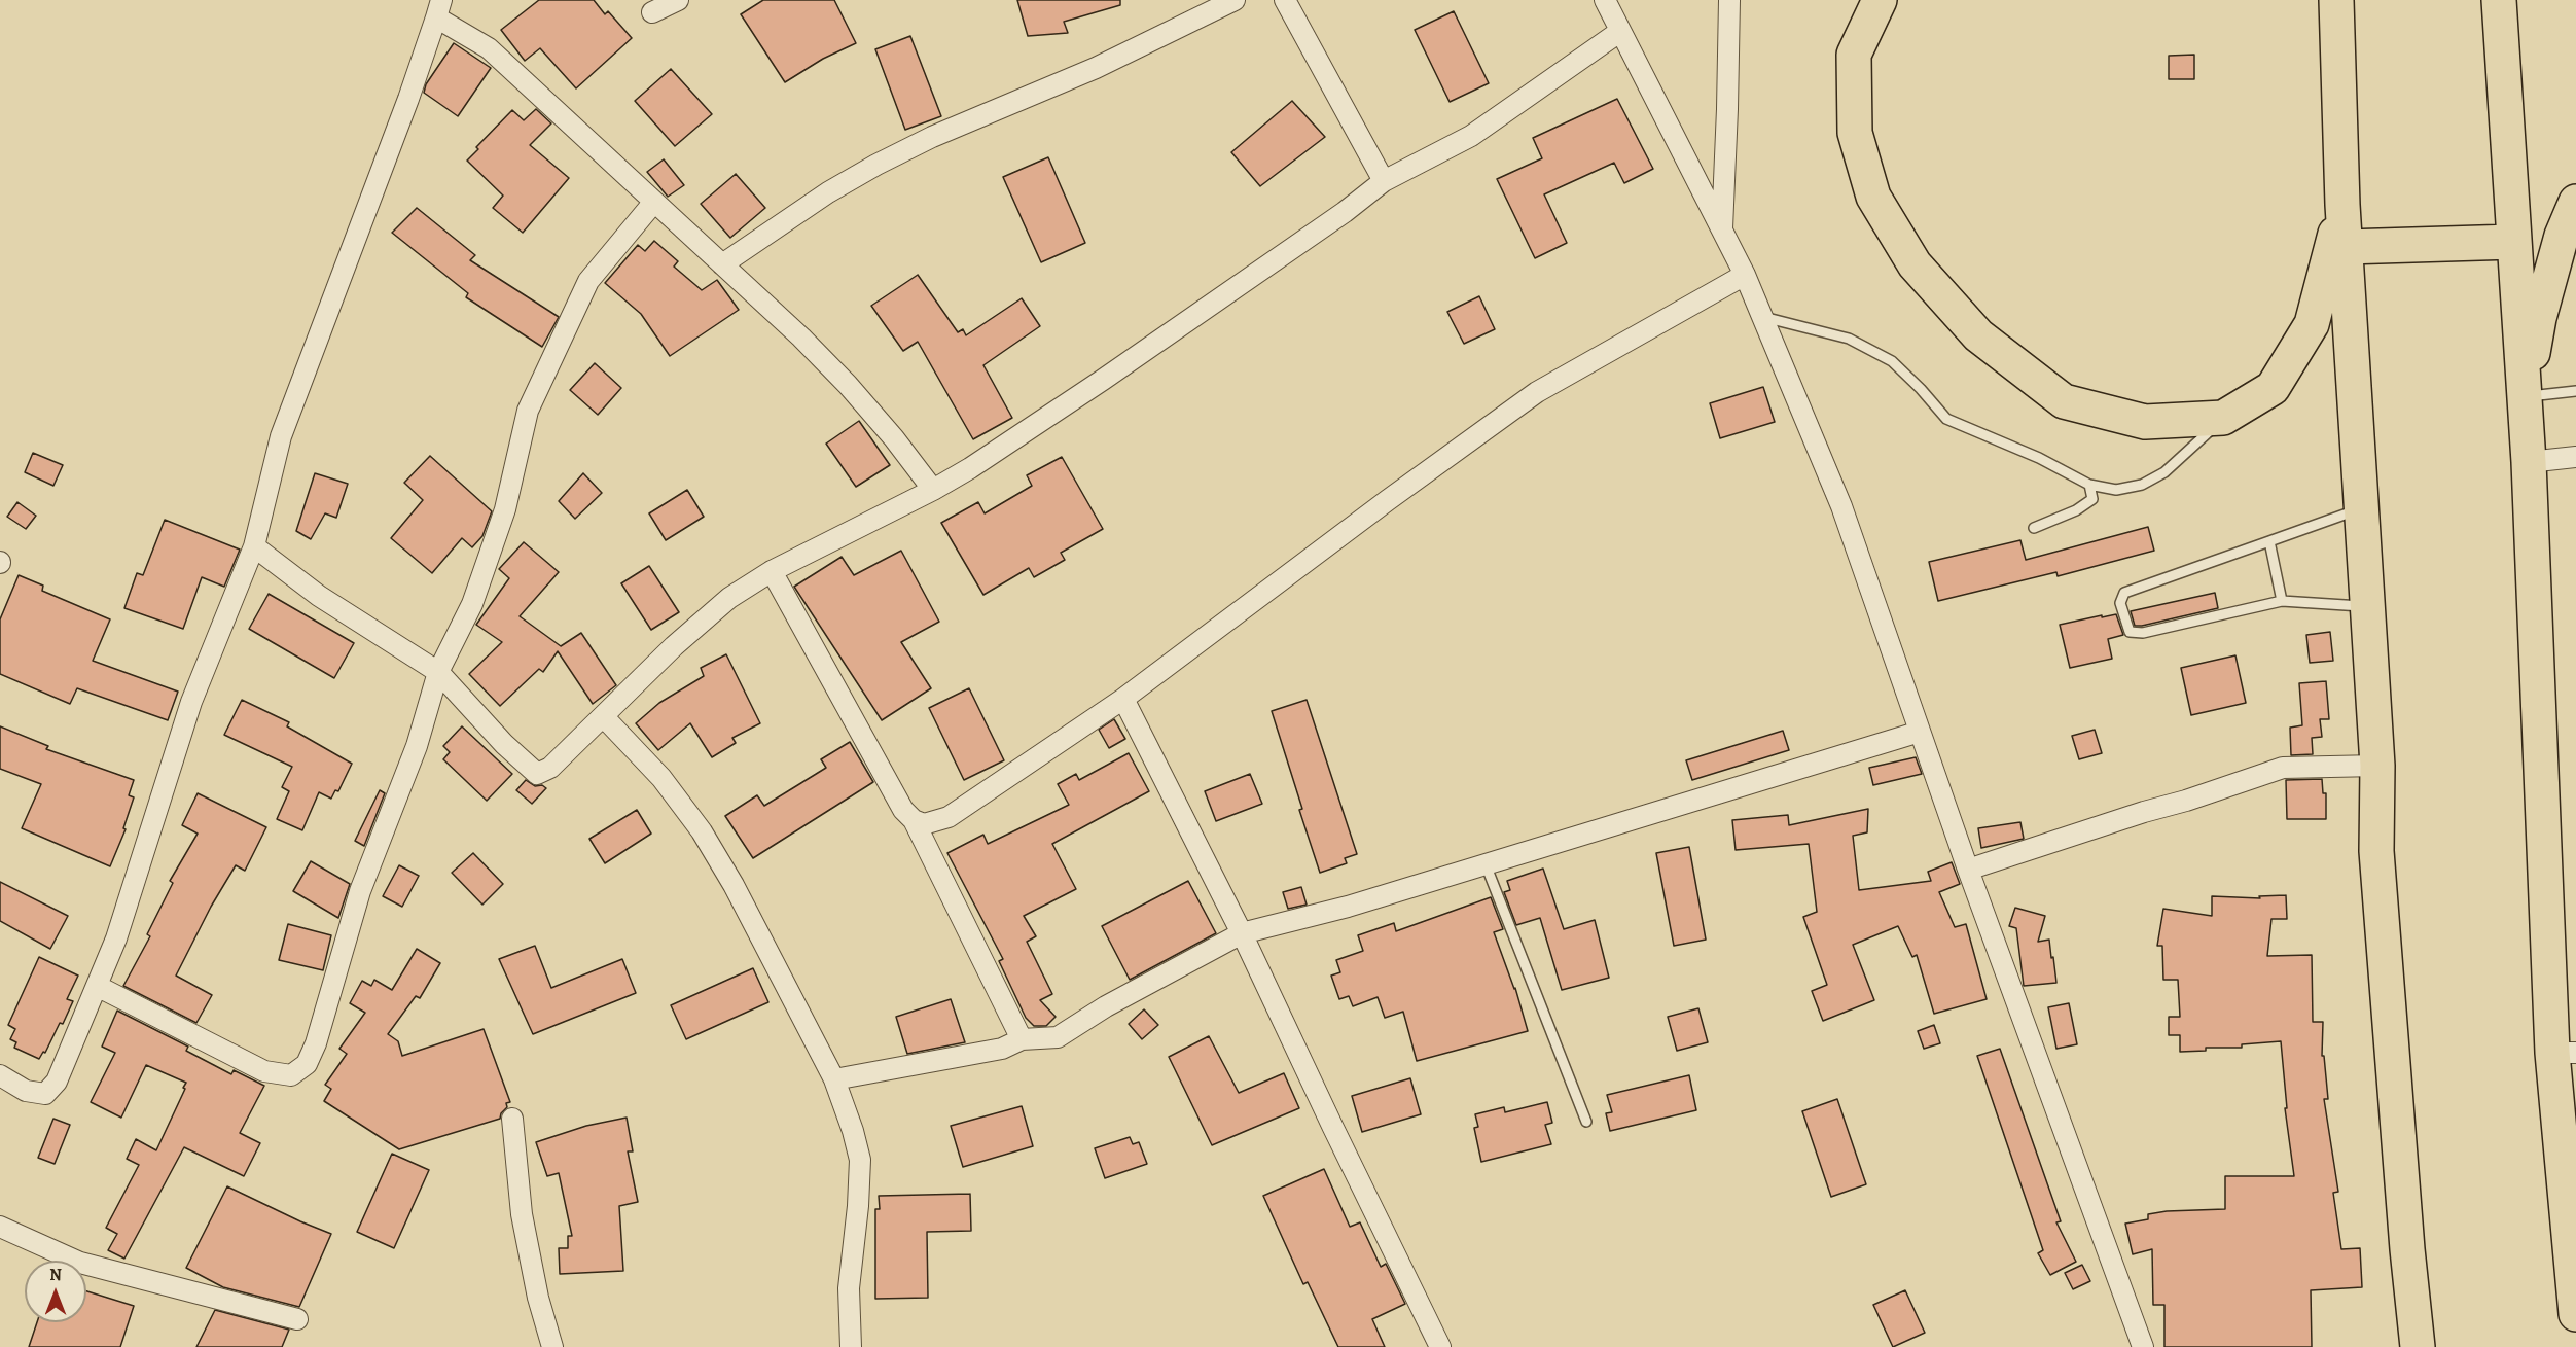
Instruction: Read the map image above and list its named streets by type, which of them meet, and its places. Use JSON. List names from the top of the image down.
{
  "north": "top"
}
